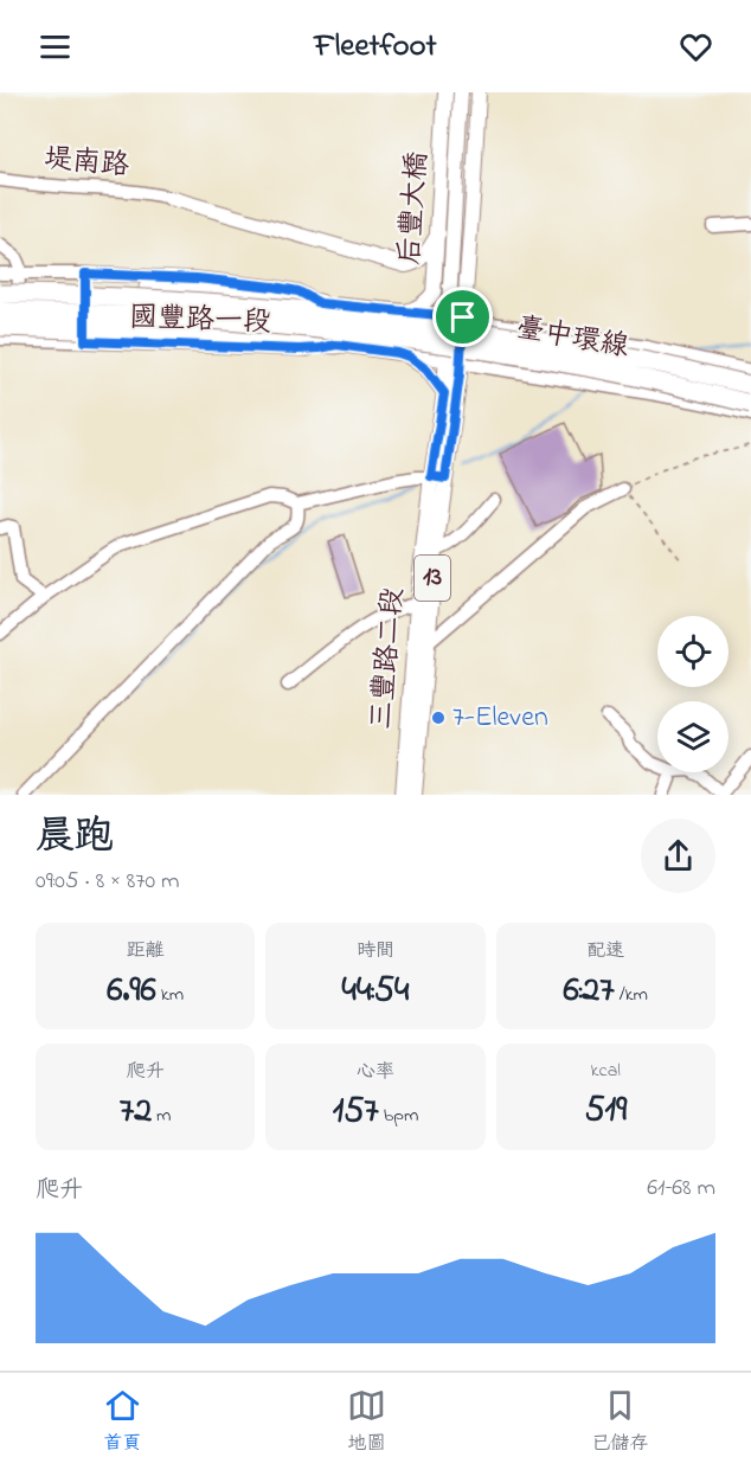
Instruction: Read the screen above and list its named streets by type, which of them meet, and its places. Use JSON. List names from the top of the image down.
{
  "streets": {
    "highway": ["臺中環線"],
    "main road": ["后豐大橋", "13", "三豐路二段"],
    "street": ["堤南路", "國豐路一段"]
  },
  "crossings": [
    ["后豐大橋", "三豐路二段"],
    ["國豐路一段", "三豐路二段"]
  ],
  "places": ["7-Eleven"],
  "page": {
    "header": "Fleetfoot",
    "heading": ["晨跑", "09:05 · 8 × 870 m"],
    "stats": [
      ["距離", "6.96 km"],
      ["時間", "44:54"],
      ["配速", "6:27 /km"],
      ["爬升", "72 m"],
      ["心率", "157 bpm"],
      ["kcal", "519"]
    ],
    "chart": ["爬升", "61–68 m"],
    "tabs": ["首頁", "地圖", "已儲存"]
  }
}
